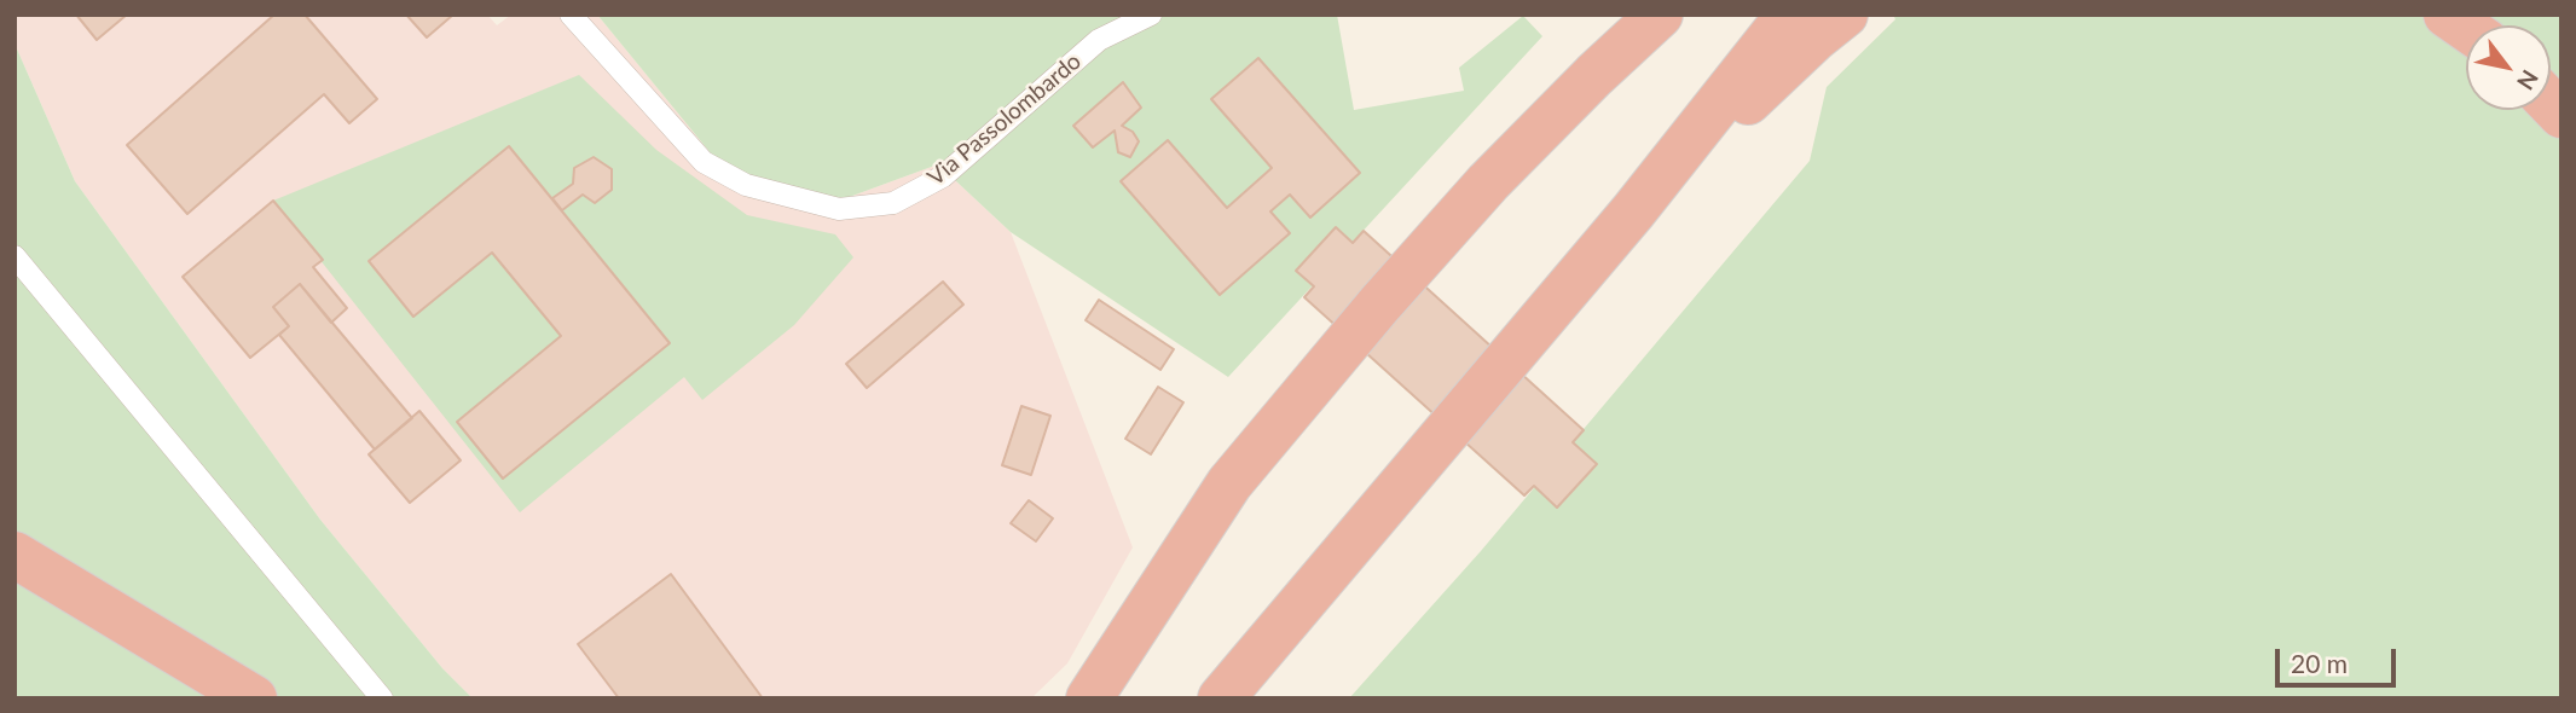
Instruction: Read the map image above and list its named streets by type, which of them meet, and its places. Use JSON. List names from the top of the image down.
{
  "streets": {
    "lane": ["Via Passolombardo"]
  },
  "scale_bar": "20 m",
  "north": "bottom right"
}
